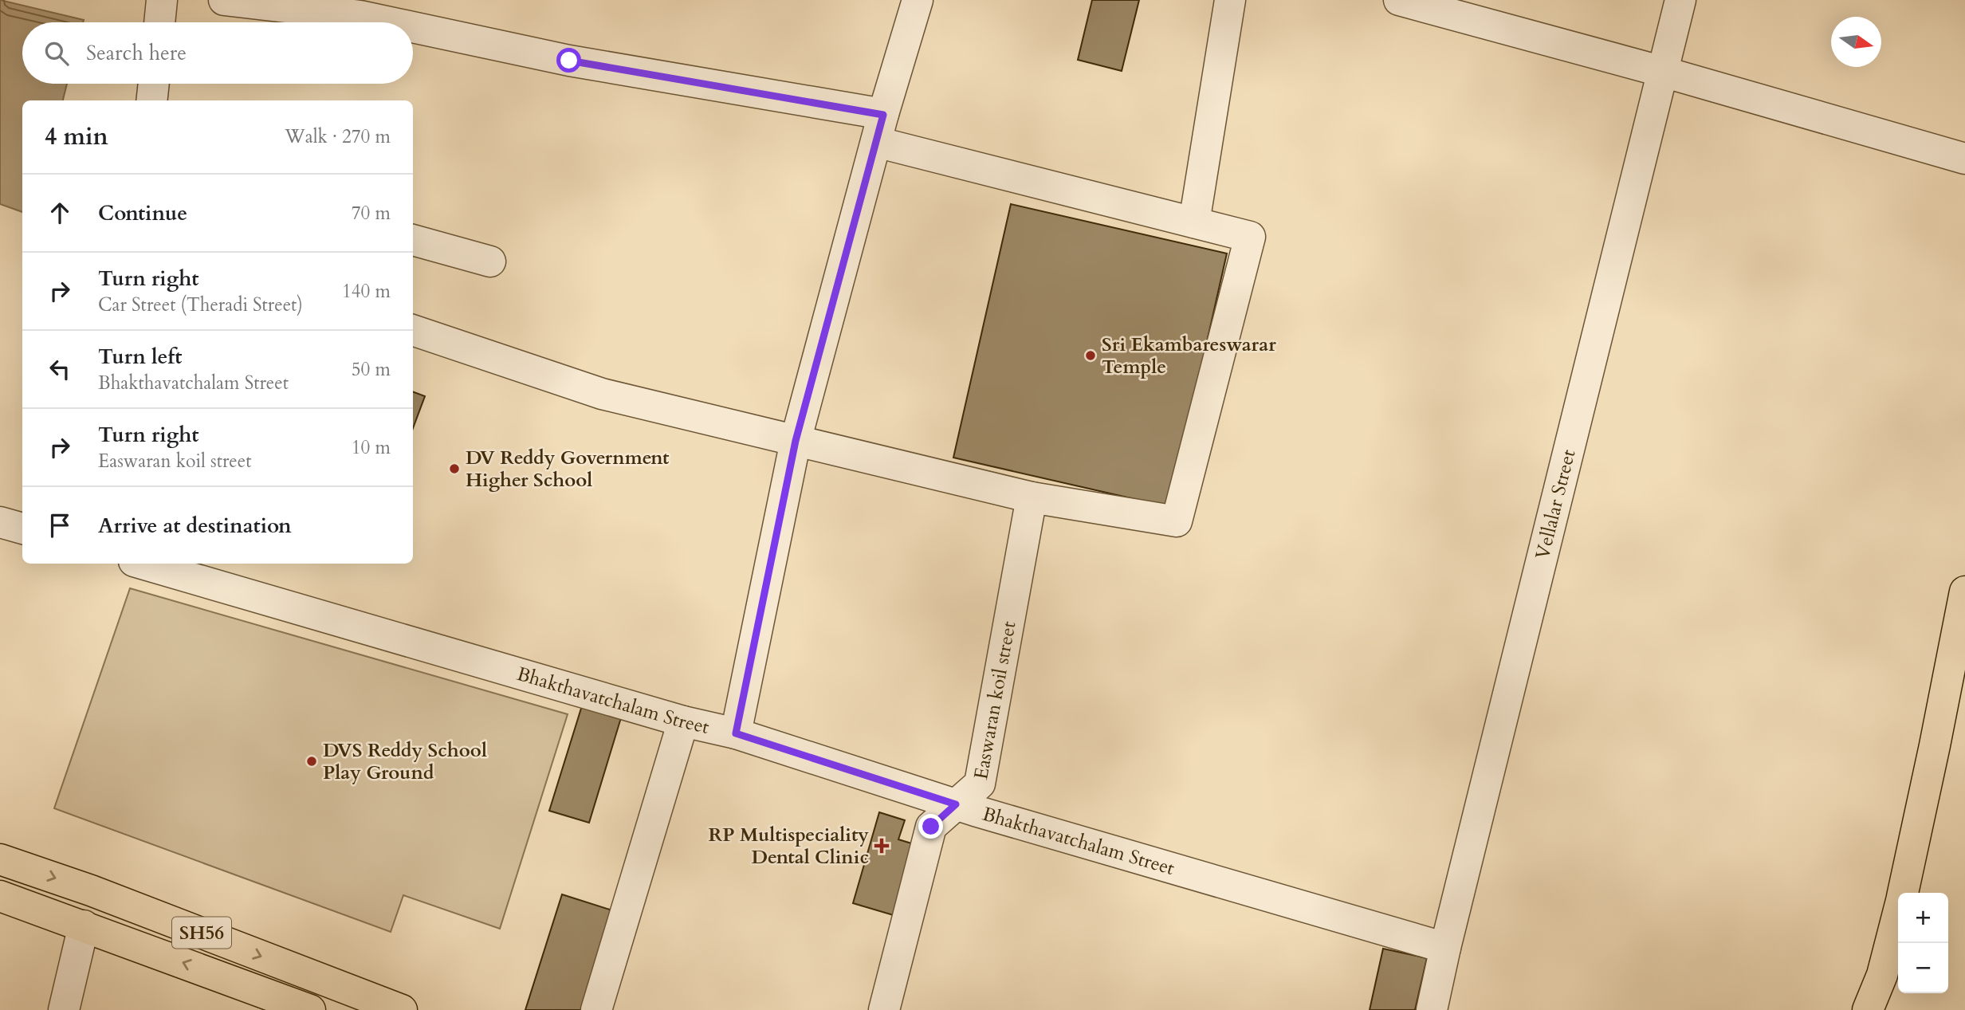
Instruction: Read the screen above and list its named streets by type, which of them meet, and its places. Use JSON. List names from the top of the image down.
{
  "streets": {
    "main road": ["SH56"],
    "street": ["Vellalar Street", "Easwaran koil street", "Bhakthavatchalam Street"]
  },
  "crossings": [
    ["Vellalar Street", "Bhakthavatchalam Street"],
    ["Easwaran koil street", "Bhakthavatchalam Street"]
  ],
  "places": {
    "other": ["Sri Ekambareswarar Temple", "DV Reddy Government Higher School", "DVS Reddy School Play Ground"],
    "health": ["RP Multispeciality Dental Clinic"]
  },
  "north": "right",
  "page": {
    "search": "Search here",
    "heading": ["4 min", "Walk · 270 m"],
    "list": [
      ["Continue", "70 m"],
      ["Turn right", "Car Street (Theradi Street)", "140 m"],
      ["Turn left", "Bhakthavatchalam Street", "50 m"],
      ["Turn right", "Easwaran koil street", "10 m"],
      "Arrive at destination"
    ],
    "map_buttons": ["+", "−"]
  }
}
